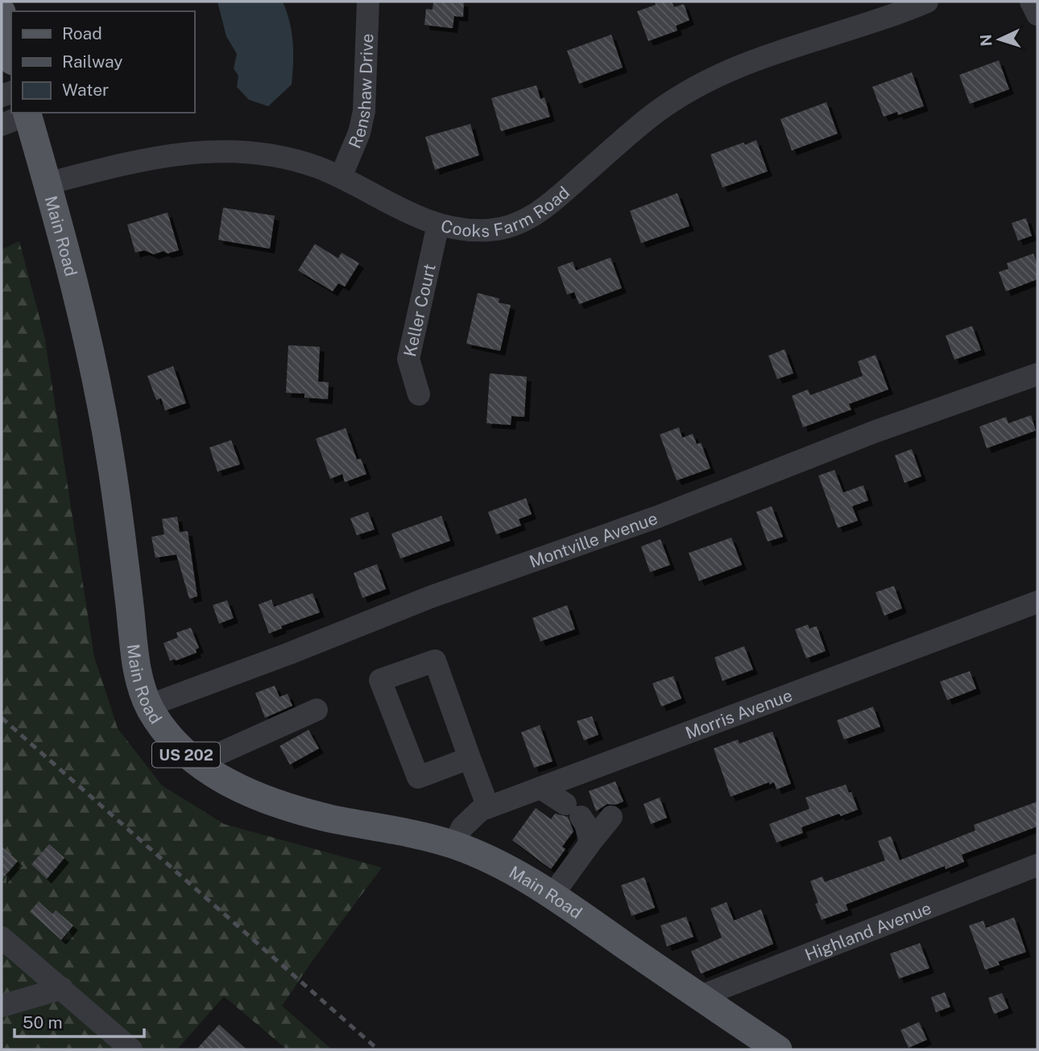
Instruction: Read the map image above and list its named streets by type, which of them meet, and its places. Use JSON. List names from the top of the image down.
{
  "streets": {
    "main road": ["Main Road", "US 202"],
    "street": [
      "Renshaw Drive",
      "Cooks Farm Road",
      "Keller Court",
      "Montville Avenue",
      "Morris Avenue",
      "Highland Avenue"
    ]
  },
  "crossings": [
    ["Renshaw Drive", "Cooks Farm Road"],
    ["Cooks Farm Road", "Main Road"],
    ["Cooks Farm Road", "Keller Court"],
    ["Main Road", "Montville Avenue"],
    ["Main Road", "Morris Avenue"],
    ["Main Road", "Highland Avenue"]
  ],
  "legend": ["Road", "Railway", "Water"],
  "scale_bar": "50 m",
  "north": "left"
}
